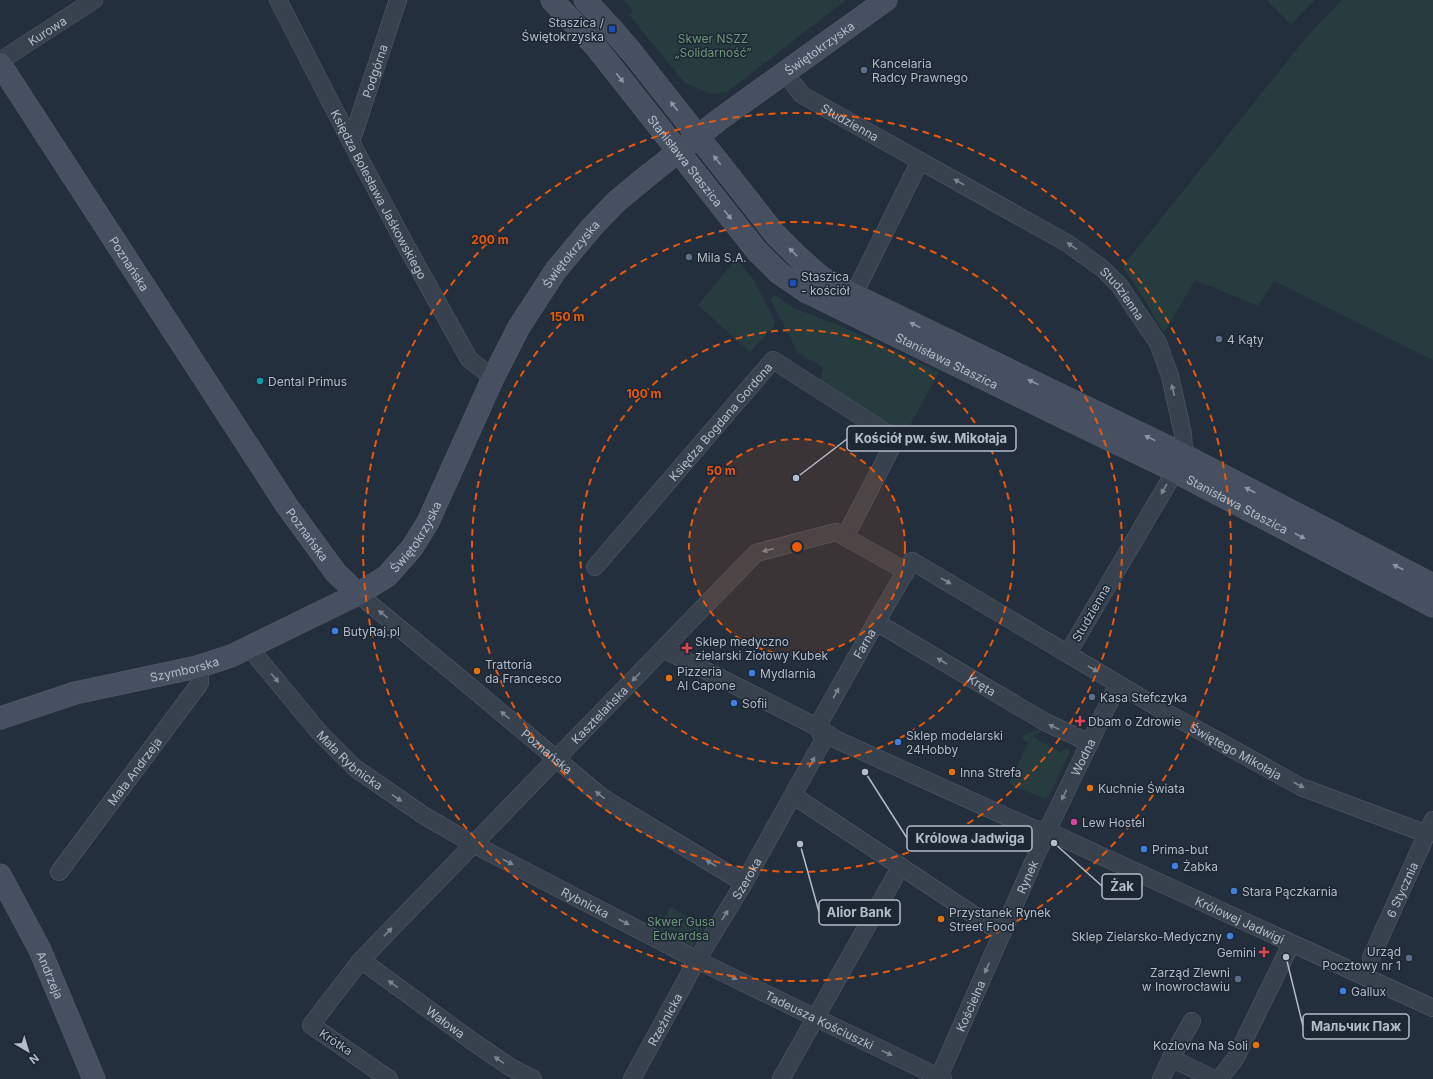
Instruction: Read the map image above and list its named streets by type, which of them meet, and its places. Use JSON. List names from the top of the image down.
{
  "streets": {
    "main road": [
      "Świętokrzyska",
      "Stanisława Staszica",
      "Poznańska",
      "Szymborska",
      "Andrzeja"
    ],
    "street": [
      "Kurowa",
      "Podgórna",
      "Studzienna",
      "Księdza Bolesława Jaśkowskiego",
      "Księdza Bogdana Gordona",
      "Farna",
      "Kręta",
      "Kasztelańska",
      "Świętego Mikołaja",
      "Wodna",
      "Mała Rybnicka",
      "Mała Andrzeja",
      "Rynek",
      "Szeroka",
      "6 Stycznia",
      "Rybnicka",
      "Królowej Jadwigi",
      "Kościelna",
      "Rzeźnicka",
      "Tadeusza Kościuszki",
      "Wałowa",
      "Krótka"
    ]
  },
  "crossings": [
    ["Kurowa", "Poznańska"],
    ["Świętokrzyska", "Studzienna"],
    ["Świętokrzyska", "Stanisława Staszica"],
    ["Świętokrzyska", "Księdza Bolesława Jaśkowskiego"],
    ["Świętokrzyska", "Poznańska"],
    ["Świętokrzyska", "Szymborska"],
    ["Podgórna", "Księdza Bolesława Jaśkowskiego"],
    ["Studzienna", "Stanisława Staszica"],
    ["Studzienna", "Świętego Mikołaja"],
    ["Poznańska", "Szymborska"],
    ["Poznańska", "Kasztelańska"],
    ["Poznańska", "Szeroka"],
    ["Księdza Bogdana Gordona", "Kasztelańska"],
    ["Księdza Bogdana Gordona", "Świętego Mikołaja"],
    ["Farna", "Kręta"],
    ["Farna", "Świętego Mikołaja"],
    ["Szymborska", "Mała Rybnicka"],
    ["Szymborska", "Mała Andrzeja"],
    ["Kręta", "Wodna"],
    ["Kasztelańska", "Świętego Mikołaja"],
    ["Kasztelańska", "Mała Rybnicka"],
    ["Kasztelańska", "Rybnicka"],
    ["Kasztelańska", "Wałowa"],
    ["Kasztelańska", "Krótka"],
    ["Świętego Mikołaja", "Wodna"],
    ["Świętego Mikołaja", "6 Stycznia"],
    ["Wodna", "Rynek"],
    ["Wodna", "Królowej Jadwigi"],
    ["Mała Rybnicka", "Rybnicka"],
    ["Rynek", "Królowej Jadwigi"],
    ["Rynek", "Kościelna"],
    ["Szeroka", "Rybnicka"],
    ["Szeroka", "Rzeźnicka"],
    ["Szeroka", "Tadeusza Kościuszki"],
    ["Rybnicka", "Rzeźnicka"],
    ["Rybnicka", "Tadeusza Kościuszki"],
    ["Kościelna", "Tadeusza Kościuszki"],
    ["Rzeźnicka", "Tadeusza Kościuszki"],
    ["Wałowa", "Krótka"]
  ],
  "one_way": [
    "Poznańska",
    "Farna",
    "Świętego Mikołaja",
    "Wodna",
    "Mała Rybnicka",
    "Rybnicka",
    "Tadeusza Kościuszki",
    "Wałowa"
  ],
  "parks": ["Skwer NSZZ „Solidarność”", "Skwer Gusa Edwardsa"],
  "places": {
    "transit": ["Staszica / Świętokrzyska", "Staszica - kościół"],
    "other": [
      "Kancelaria Radcy Prawnego",
      "Mila S.A.",
      "4 Kąty",
      "Dental Primus",
      "Kościół pw. św. Mikołaja",
      "ButyRaj.pl",
      "Trattoria da Francesco",
      "Mydlarnia",
      "Pizzeria Al Capone",
      "Kasa Stefczyka",
      "Sofii",
      "Sklep modelarski 24Hobby",
      "Królowa Jadwiga",
      "Inna Strefa",
      "Kuchnie Świata",
      "Lew Hostel",
      "Żak",
      "Alior Bank",
      "Prima-but",
      "Żabka",
      "Stara Pączkarnia",
      "Przystanek Rynek Street Food",
      "Sklep Zielarsko-Medyczny",
      "Мальчик Паж",
      "Urząd Pocztowy nr 1",
      "Zarząd Zlewni w Inowrocławiu",
      "Gallux",
      "Kozlovna Na Soli"
    ],
    "health": ["Sklep medyczno zielarski Ziołowy Kubek", "Dbam o Zdrowie", "Gemini"]
  },
  "north": "bottom right",
  "rings": [
    "200 m",
    "150 m",
    "100 m",
    "50 m"
  ]
}
